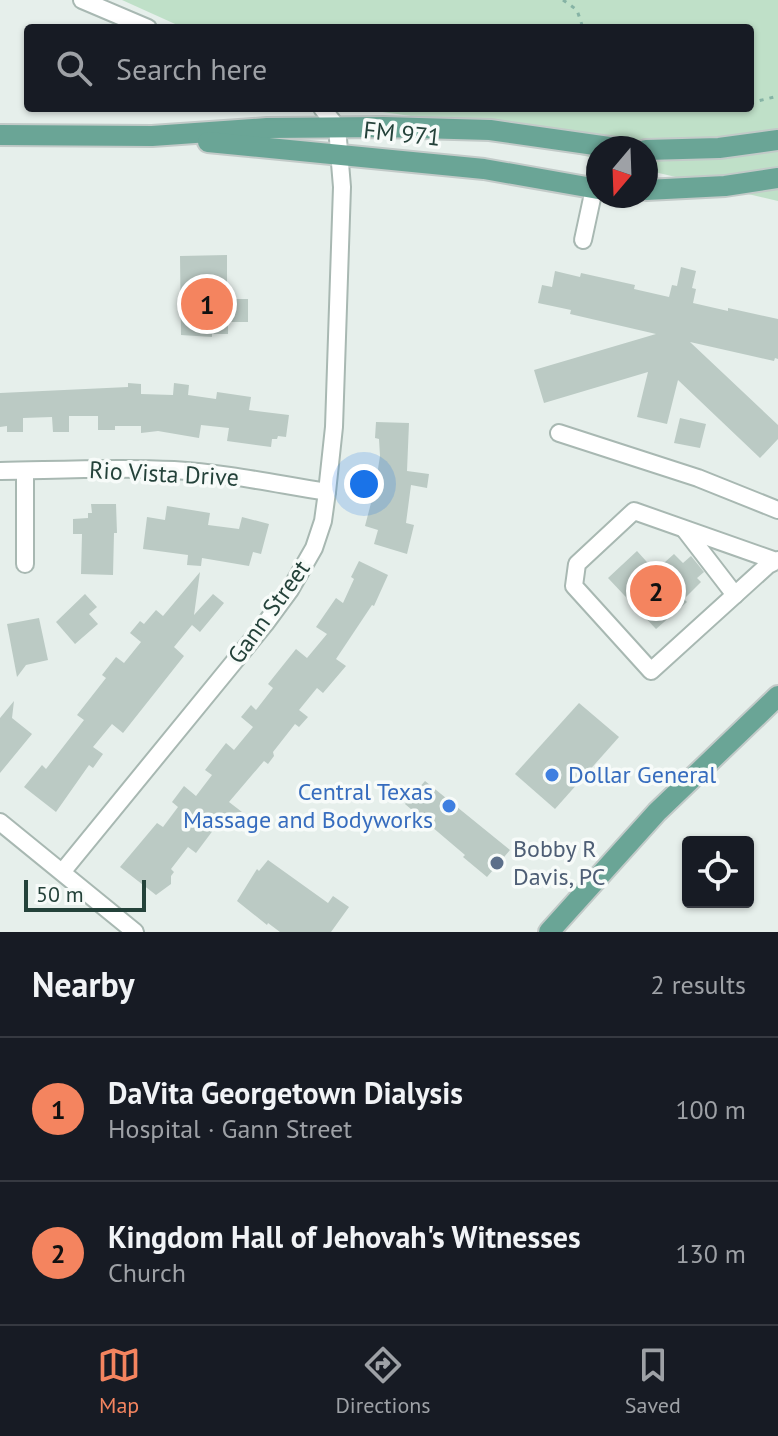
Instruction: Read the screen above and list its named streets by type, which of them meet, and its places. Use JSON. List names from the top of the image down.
{
  "streets": {
    "main road": ["FM 971"],
    "street": ["Rio Vista Drive", "Gann Street"]
  },
  "crossings": [
    ["FM 971", "Gann Street"],
    ["Rio Vista Drive", "Gann Street"]
  ],
  "places": ["Dollar General", "Central Texas Massage and Bodyworks", "Bobby R Davis, PC"],
  "scale_bar": "50 m",
  "north": "bottom",
  "page": {
    "search": "Search here",
    "pins": ["1", "2"],
    "scale": "50 m",
    "heading": ["Nearby", "2 results"],
    "list": [
      {
        "mark": "1",
        "name": "DaVita Georgetown Dialysis",
        "note": "Hospital · Gann Street",
        "value": "100 m"
      },
      {
        "mark": "2",
        "name": "Kingdom Hall of Jehovah's Witnesses",
        "note": "Church",
        "value": "130 m"
      }
    ],
    "nav": ["Map", "Directions", "Saved"]
  }
}
